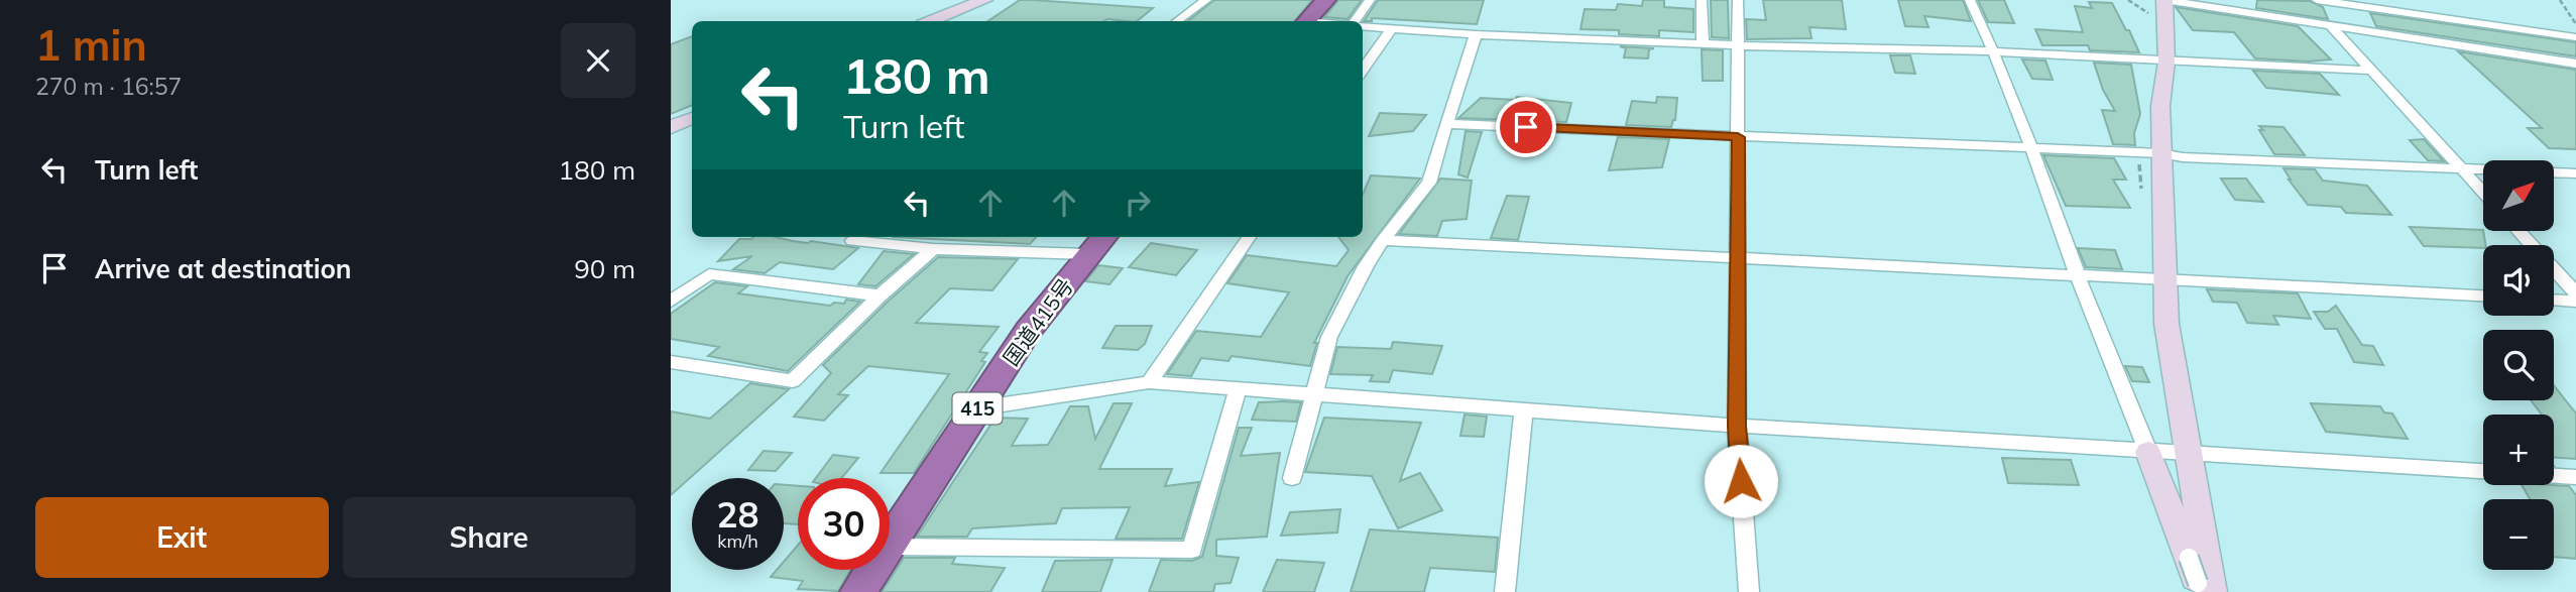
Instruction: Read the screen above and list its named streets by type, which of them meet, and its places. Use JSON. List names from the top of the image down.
{
  "streets": {
    "highway": ["国道415号", "415"]
  },
  "north": "top right",
  "page": {
    "heading": ["1 min", "270 m · 16:57"],
    "turn": ["180 m", "Turn left"],
    "list": [
      {
        "name": "Turn left",
        "value": "180 m"
      },
      {
        "name": "Arrive at destination",
        "value": "90 m"
      }
    ],
    "map_buttons": ["+", "−"],
    "speed": "28 km/h",
    "limit": "30",
    "buttons": ["Exit", "Share"]
  }
}
